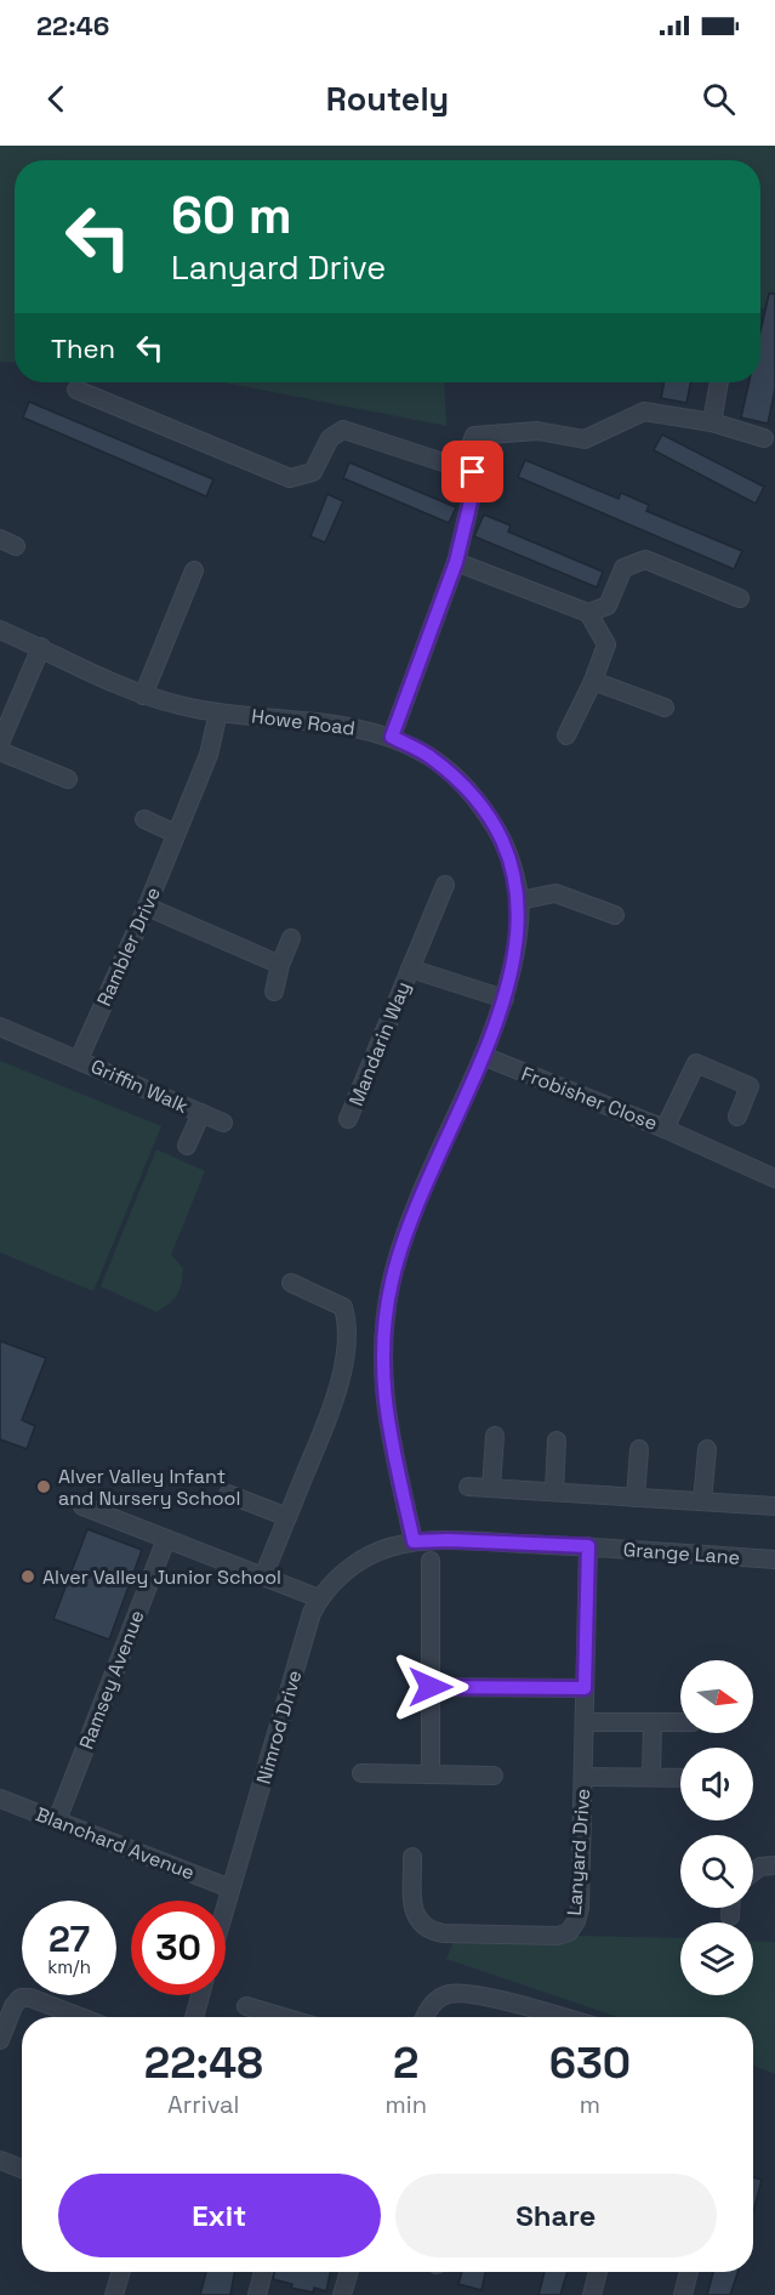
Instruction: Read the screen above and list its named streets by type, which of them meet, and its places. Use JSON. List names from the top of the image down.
{
  "streets": {
    "street": [
      "Howe Road",
      "Rambler Drive",
      "Mandarin Way",
      "Griffin Walk",
      "Frobisher Close",
      "Grange Lane",
      "Ramsey Avenue",
      "Nimrod Drive",
      "Blanchard Avenue",
      "Lanyard Drive"
    ]
  },
  "crossings": [
    ["Howe Road", "Rambler Drive"],
    ["Howe Road", "Mandarin Way"],
    ["Howe Road", "Frobisher Close"],
    ["Howe Road", "Grange Lane"],
    ["Howe Road", "Nimrod Drive"],
    ["Rambler Drive", "Griffin Walk"],
    ["Grange Lane", "Nimrod Drive"],
    ["Grange Lane", "Lanyard Drive"],
    ["Ramsey Avenue", "Blanchard Avenue"],
    ["Nimrod Drive", "Blanchard Avenue"]
  ],
  "places": ["Alver Valley Infant and Nursery School", "Alver Valley Junior School"],
  "north": "right",
  "page": {
    "status": "22:46",
    "header": "Routely",
    "turn": ["60 m", "Lanyard Drive"],
    "then": "Then",
    "speed": "27 km/h",
    "limit": "30",
    "eta": [
      "22:48",
      "Arrival",
      "2",
      "min",
      "630",
      "m"
    ],
    "buttons": ["Exit", "Share"]
  }
}
